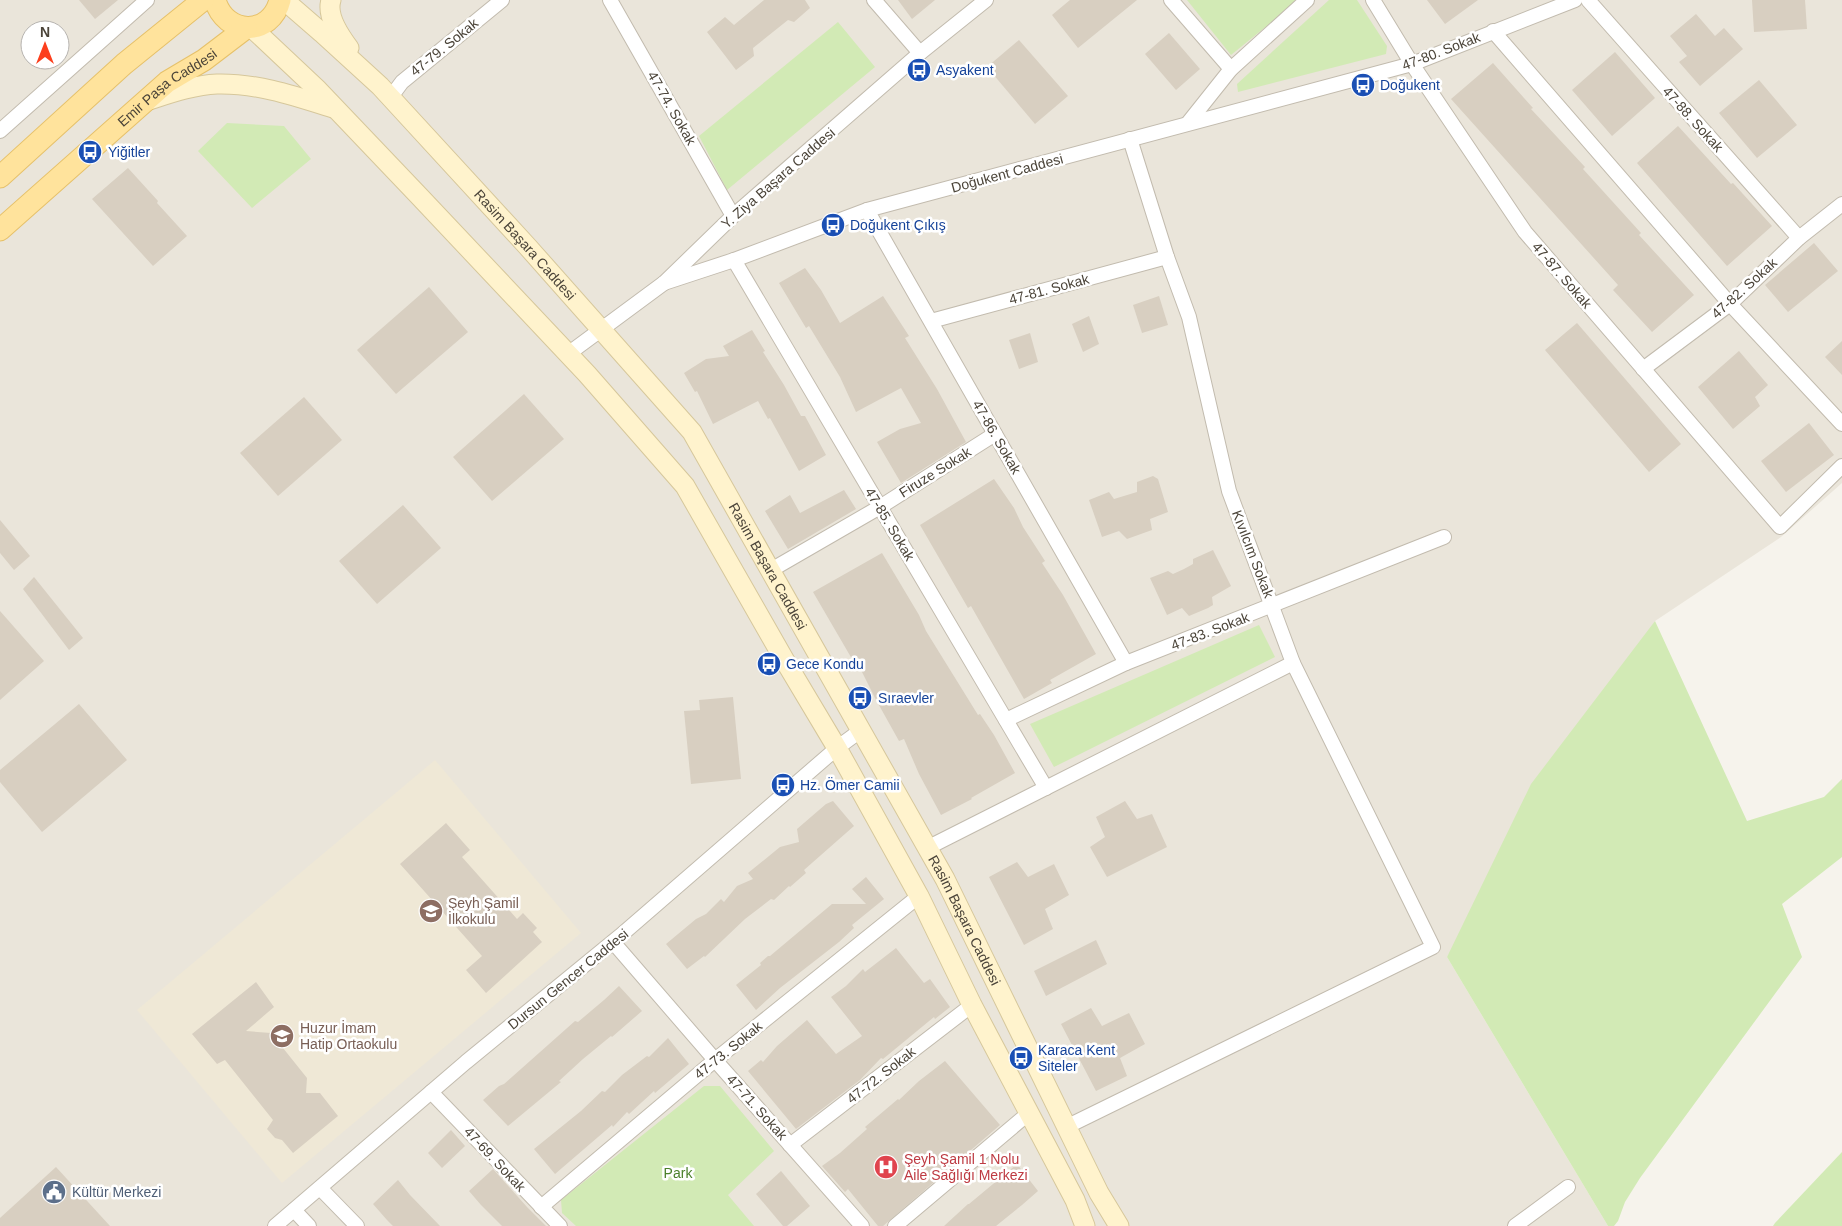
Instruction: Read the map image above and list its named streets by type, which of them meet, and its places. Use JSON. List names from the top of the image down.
{
  "streets": {
    "main road": ["Emir Paşa Caddesi"],
    "street": [
      "47-79. Sokak",
      "47-80. Sokak",
      "47-74. Sokak",
      "47-88. Sokak",
      "Doğukent Caddesi",
      "Y. Ziya Başara Caddesi",
      "Rasim Başara Caddesi",
      "47-87. Sokak",
      "47-82. Sokak",
      "47-81. Sokak",
      "47-86. Sokak",
      "Firuze Sokak",
      "47-85. Sokak",
      "Kıvılcım Sokak",
      "47-83. Sokak",
      "Dursun Gencer Caddesi",
      "47-73. Sokak",
      "47-72. Sokak",
      "47-71. Sokak",
      "47-69. Sokak"
    ]
  },
  "crossings": [
    ["47-79. Sokak", "Rasim Başara Caddesi"],
    ["47-80. Sokak", "Doğukent Caddesi"],
    ["47-80. Sokak", "47-87. Sokak"],
    ["Emir Paşa Caddesi", "Rasim Başara Caddesi"],
    ["47-74. Sokak", "Y. Ziya Başara Caddesi"],
    ["47-88. Sokak", "47-82. Sokak"],
    ["Doğukent Caddesi", "Y. Ziya Başara Caddesi"],
    ["Doğukent Caddesi", "47-86. Sokak"],
    ["Doğukent Caddesi", "47-85. Sokak"],
    ["Doğukent Caddesi", "Kıvılcım Sokak"],
    ["Y. Ziya Başara Caddesi", "Rasim Başara Caddesi"],
    ["Rasim Başara Caddesi", "Firuze Sokak"],
    ["Rasim Başara Caddesi", "Kıvılcım Sokak"],
    ["Rasim Başara Caddesi", "Dursun Gencer Caddesi"],
    ["Rasim Başara Caddesi", "47-73. Sokak"],
    ["Rasim Başara Caddesi", "47-72. Sokak"],
    ["47-87. Sokak", "47-82. Sokak"],
    ["47-81. Sokak", "47-86. Sokak"],
    ["47-81. Sokak", "Kıvılcım Sokak"],
    ["47-86. Sokak", "Firuze Sokak"],
    ["47-86. Sokak", "47-83. Sokak"],
    ["Firuze Sokak", "47-85. Sokak"],
    ["47-85. Sokak", "47-83. Sokak"],
    ["Kıvılcım Sokak", "47-83. Sokak"],
    ["Dursun Gencer Caddesi", "47-71. Sokak"],
    ["Dursun Gencer Caddesi", "47-69. Sokak"],
    ["47-73. Sokak", "47-71. Sokak"],
    ["47-73. Sokak", "47-69. Sokak"],
    ["47-72. Sokak", "47-71. Sokak"]
  ],
  "parks": ["Park"],
  "places": {
    "bus stop": [
      "Asyakent",
      "Doğukent",
      "Yiğitler",
      "Doğukent Çıkış",
      "Gece Kondu",
      "Sıraevler",
      "Hz. Ömer Camii",
      "Karaca Kent Siteler"
    ],
    "school or university": ["Şeyh Şamil İlkokulu", "Huzur İmam Hatip Ortaokulu"],
    "hospital": ["Şeyh Şamil 1 Nolu Aile Sağlığı Merkezi"],
    "public building": ["Kültür Merkezi"]
  },
  "north": "top"
}
